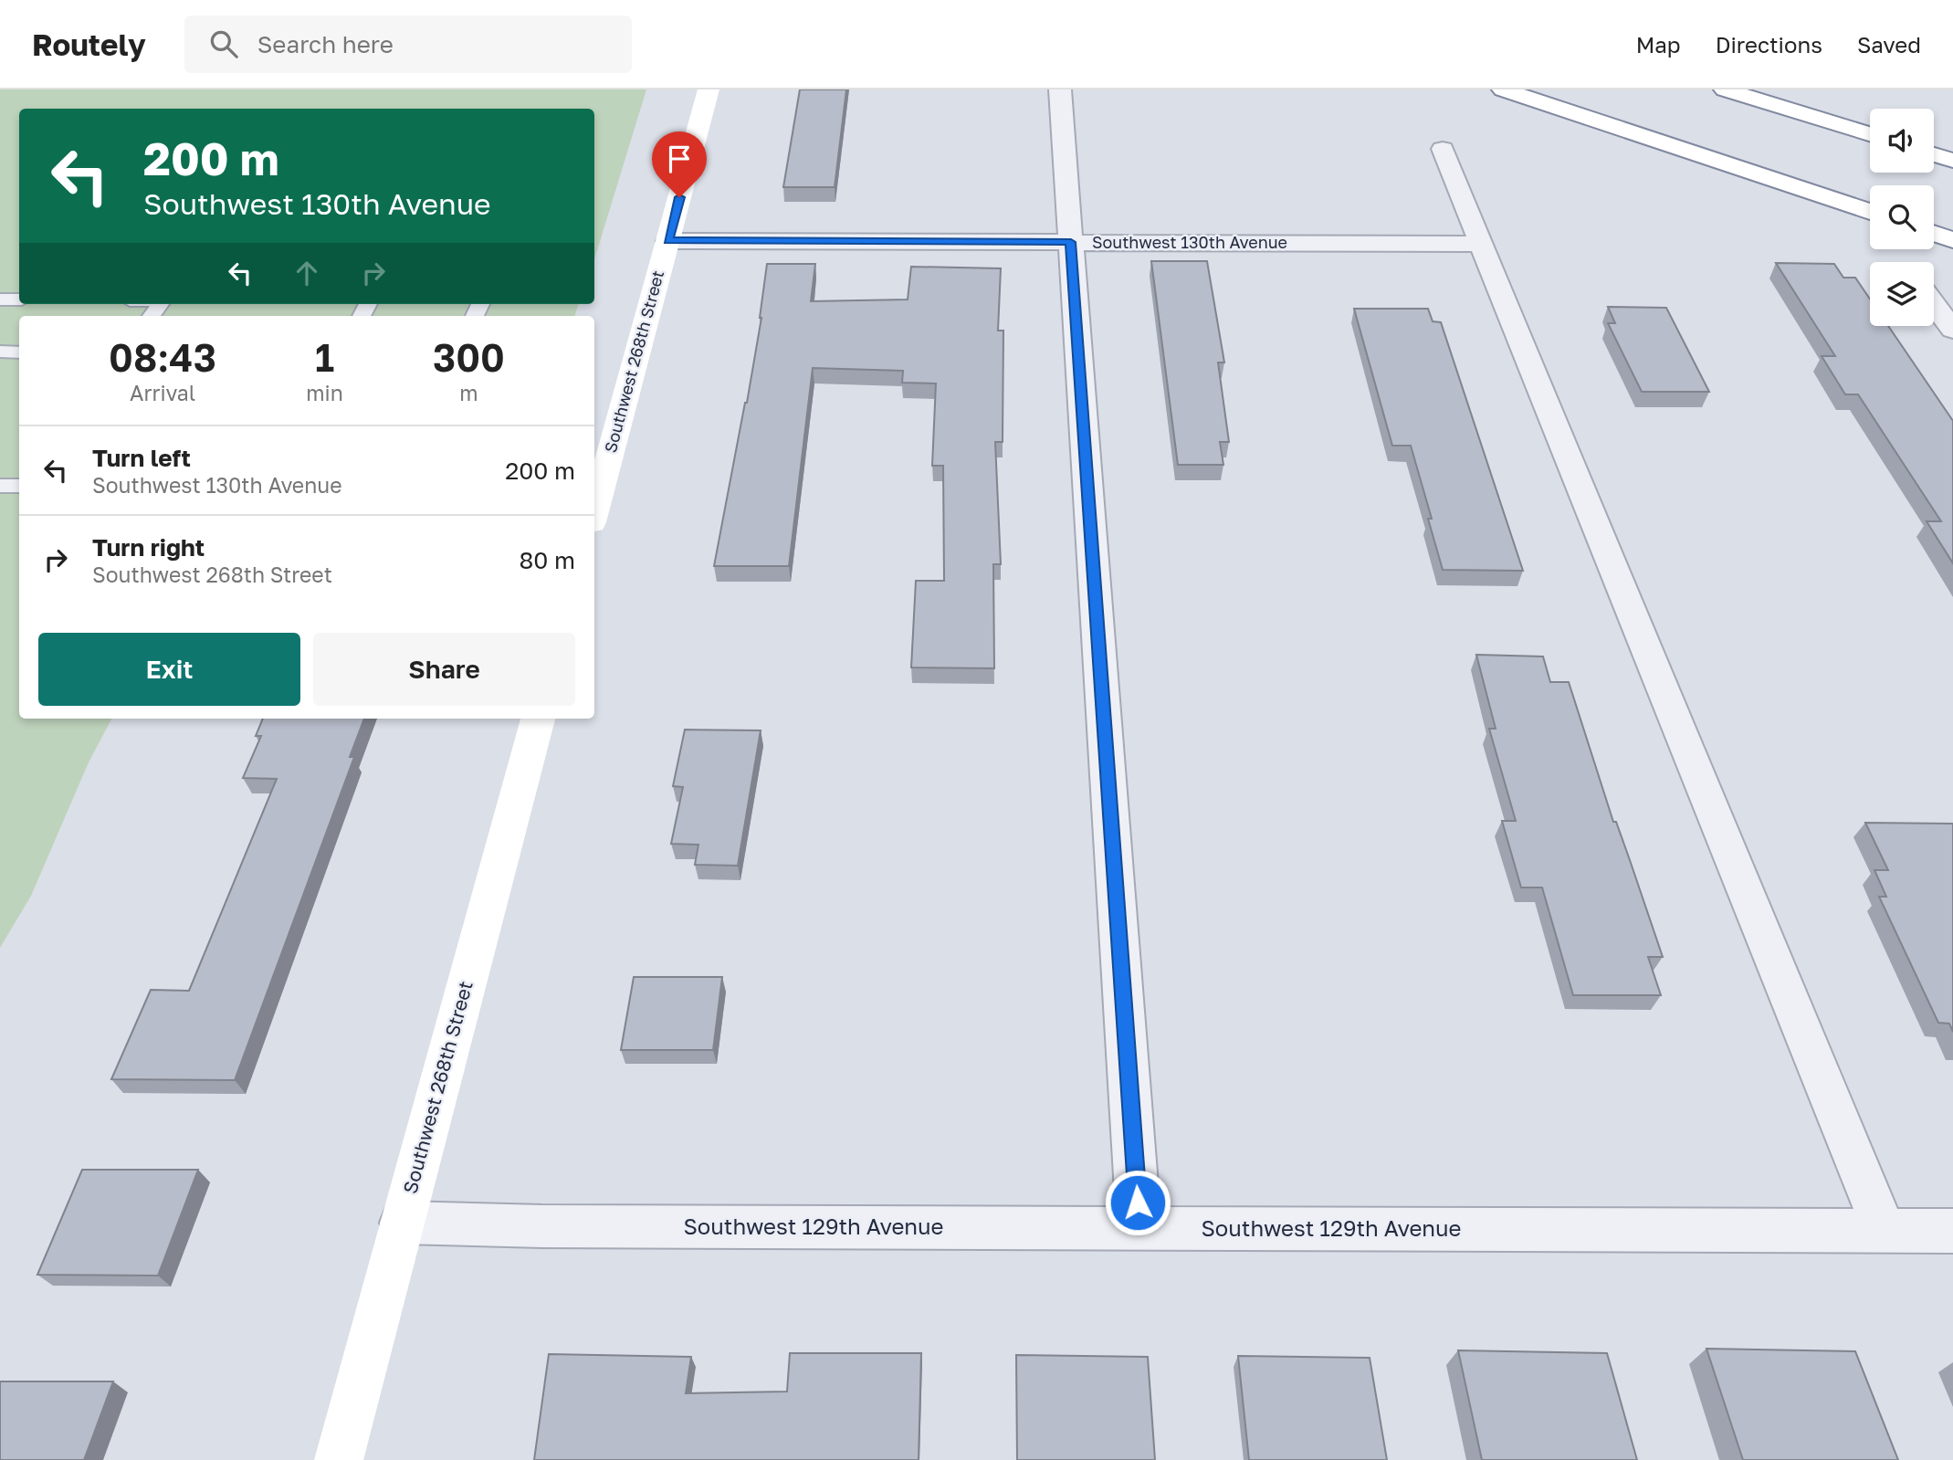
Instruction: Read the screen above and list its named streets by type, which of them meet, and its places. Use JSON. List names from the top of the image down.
{
  "streets": {
    "main road": ["Southwest 268th Street"],
    "street": ["Southwest 130th Avenue", "Southwest 129th Avenue"]
  },
  "crossings": [
    ["Southwest 130th Avenue", "Southwest 268th Street"],
    ["Southwest 268th Street", "Southwest 129th Avenue"]
  ],
  "page": {
    "header": "Routely",
    "search": "Search here",
    "nav": ["Map", "Directions", "Saved"],
    "turn": ["200 m", "Southwest 130th Avenue"],
    "eta": [
      "08:43",
      "Arrival",
      "1",
      "min",
      "300",
      "m"
    ],
    "list": [
      {
        "name": "Turn left",
        "note": "Southwest 130th Avenue",
        "value": "200 m"
      },
      {
        "name": "Turn right",
        "note": "Southwest 268th Street",
        "value": "80 m"
      }
    ],
    "buttons": ["Exit", "Share"]
  }
}
